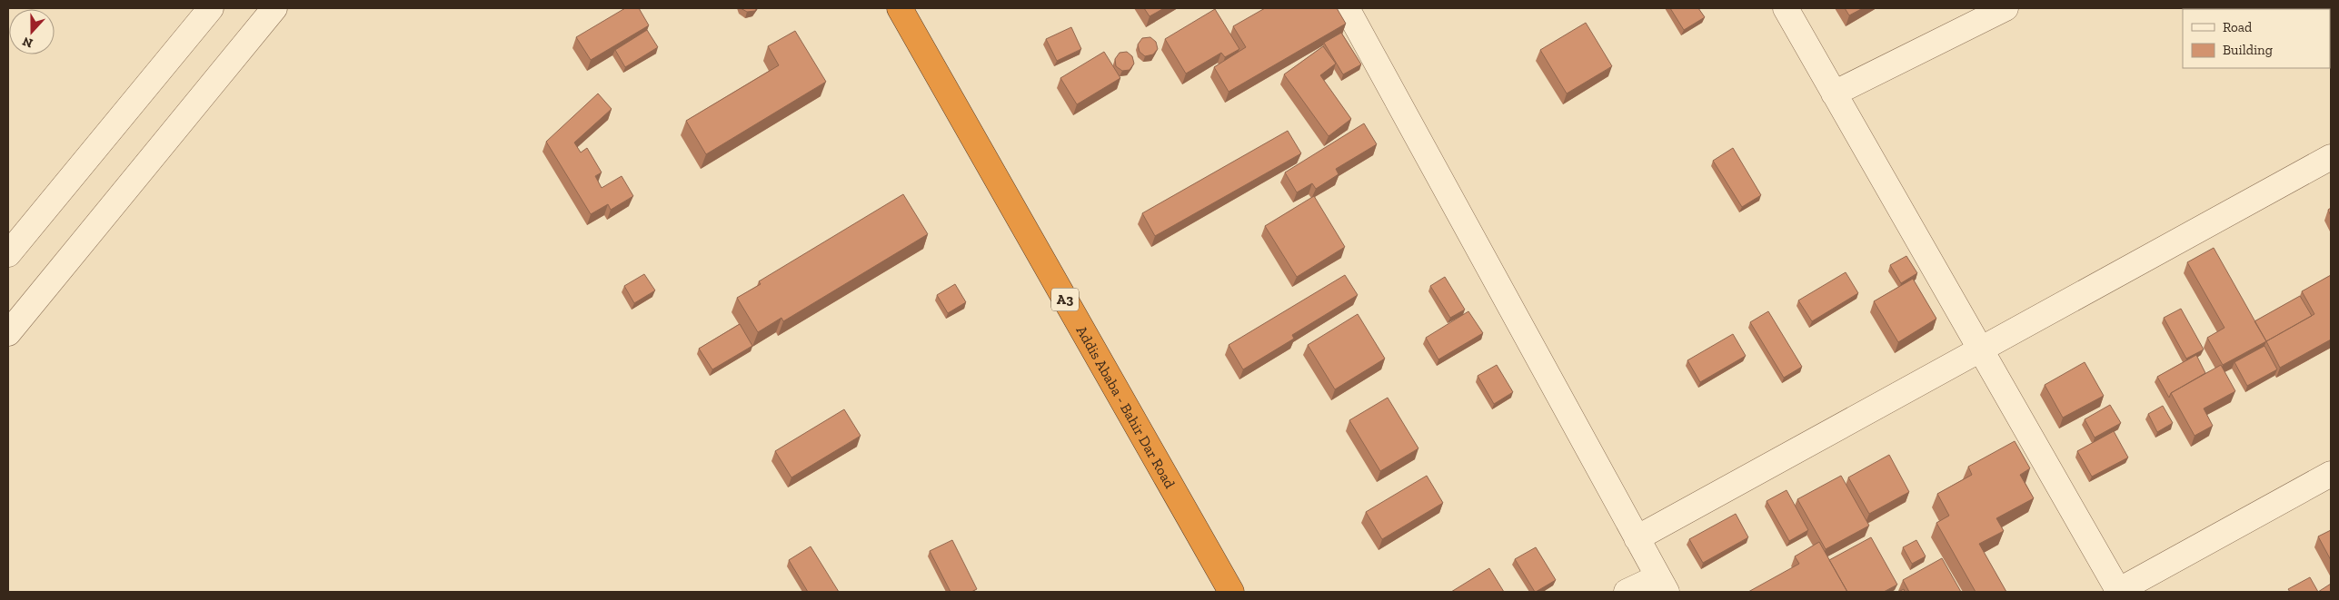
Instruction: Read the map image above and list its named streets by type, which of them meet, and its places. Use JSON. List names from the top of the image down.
{
  "streets": {
    "highway": ["A3", "Addis Ababa - Bahir Dar Road"]
  },
  "legend": ["Road", "Building"],
  "north": "bottom"
}
